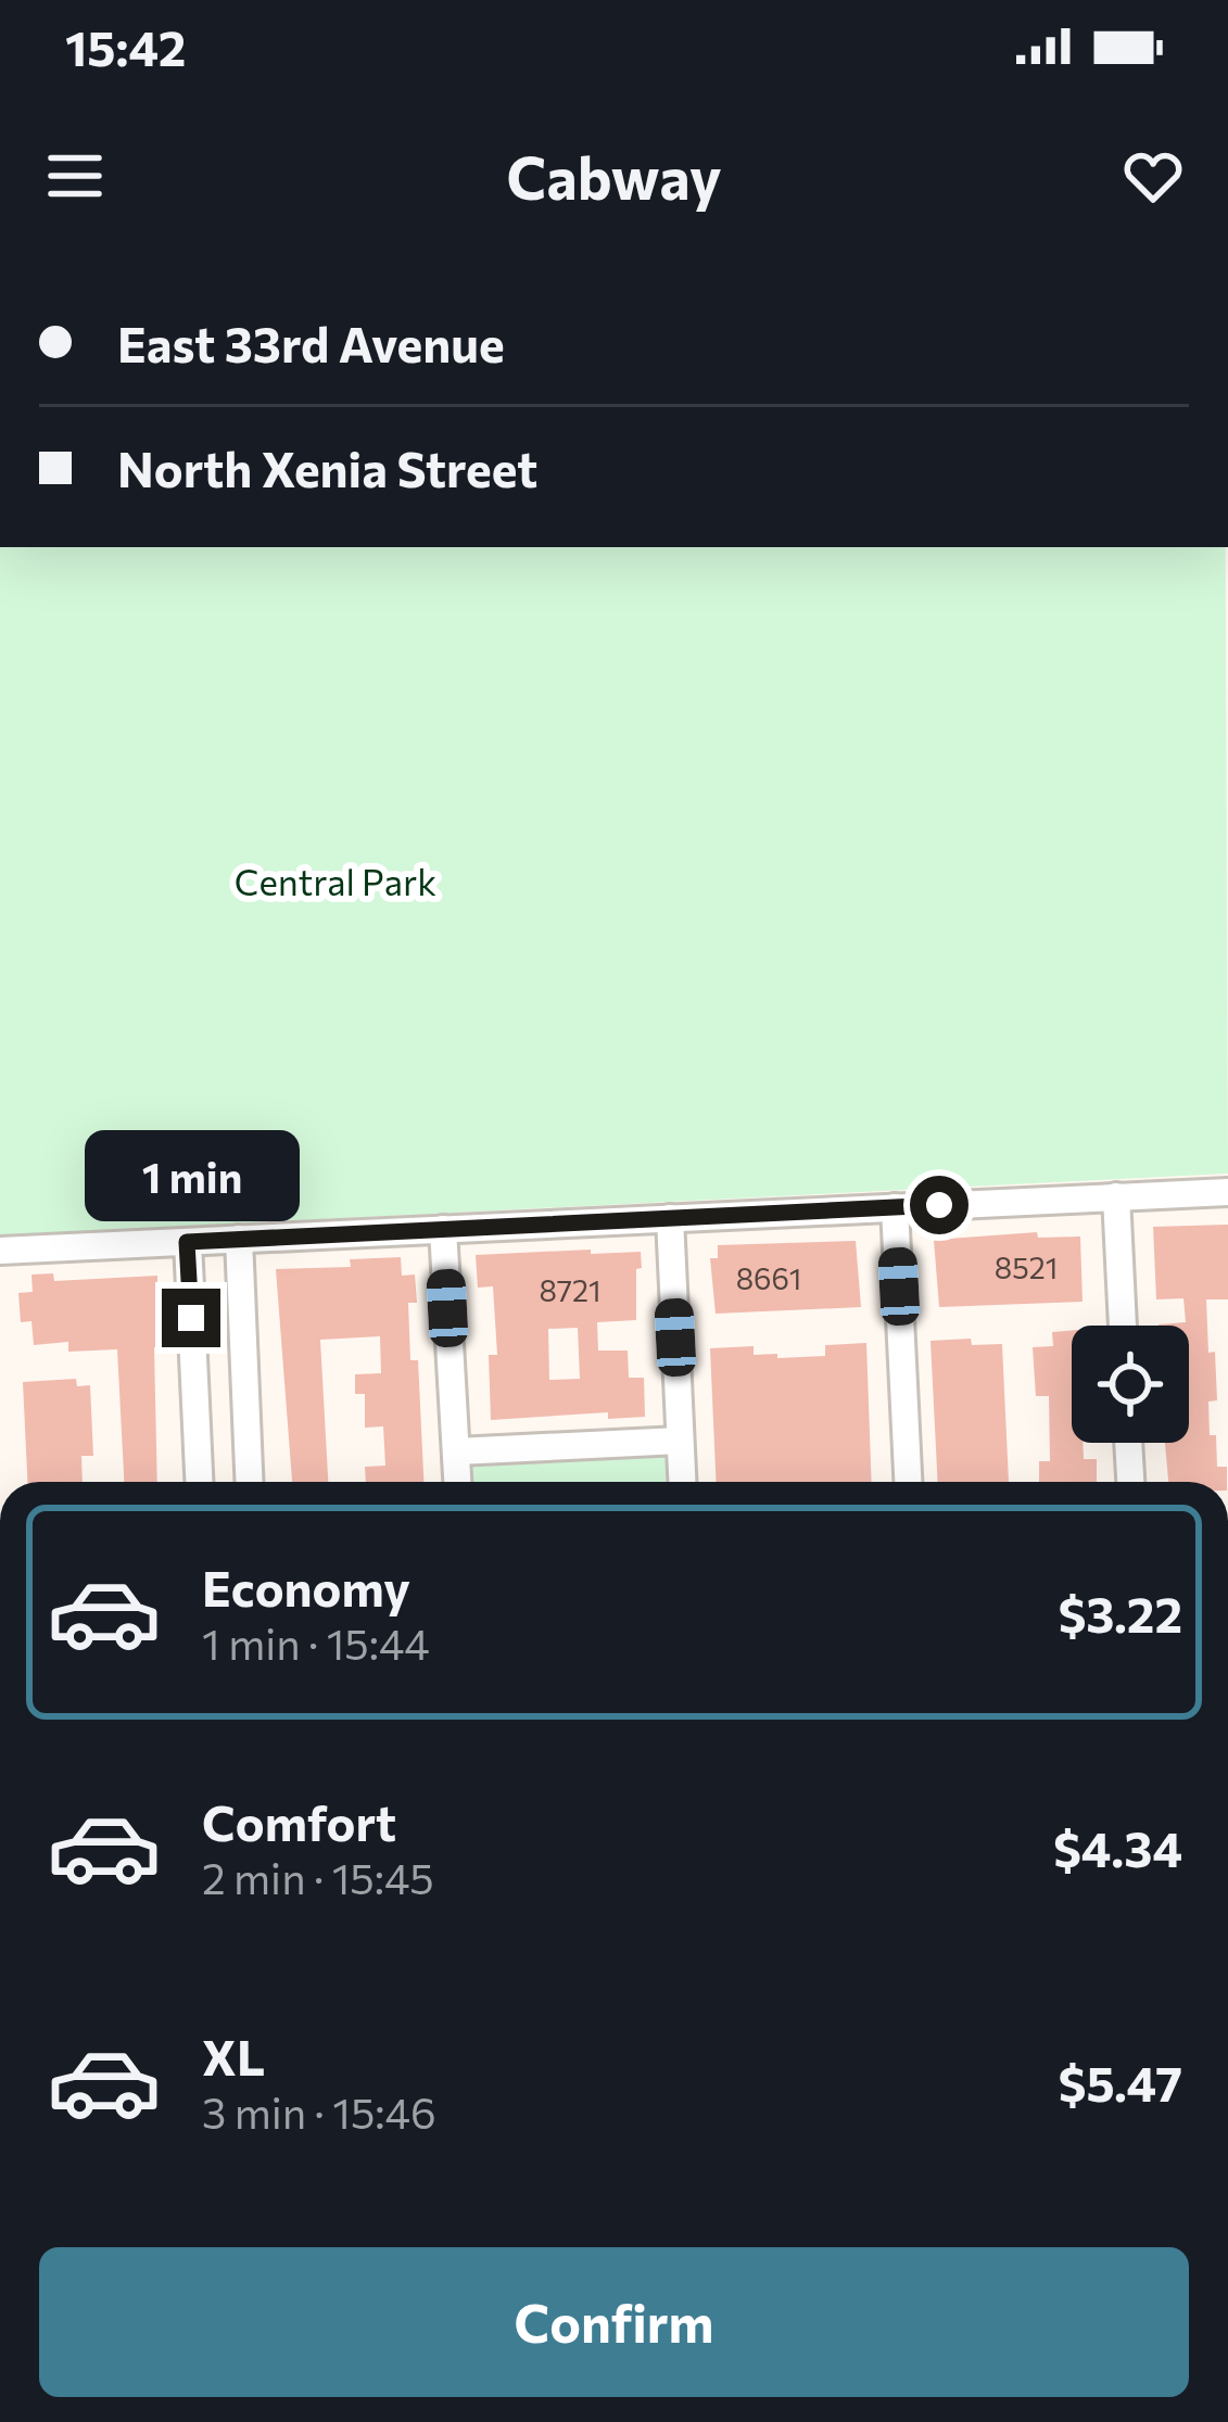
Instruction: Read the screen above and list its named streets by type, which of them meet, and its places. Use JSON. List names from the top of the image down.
{
  "parks": ["Central Park"],
  "house_numbers": ["8521", "8661", "8721"],
  "page": {
    "status": "15:42",
    "header": "Cabway",
    "banner": ["East 33rd Avenue", "North Xenia Street"],
    "bubble": "1 min",
    "list": [
      {
        "name": "Economy",
        "note": "1 min · 15:44",
        "value": "$3.22"
      },
      {
        "name": "Comfort",
        "note": "2 min · 15:45",
        "value": "$4.34"
      },
      {
        "name": "XL",
        "note": "3 min · 15:46",
        "value": "$5.47"
      }
    ],
    "buttons": "Confirm"
  }
}
